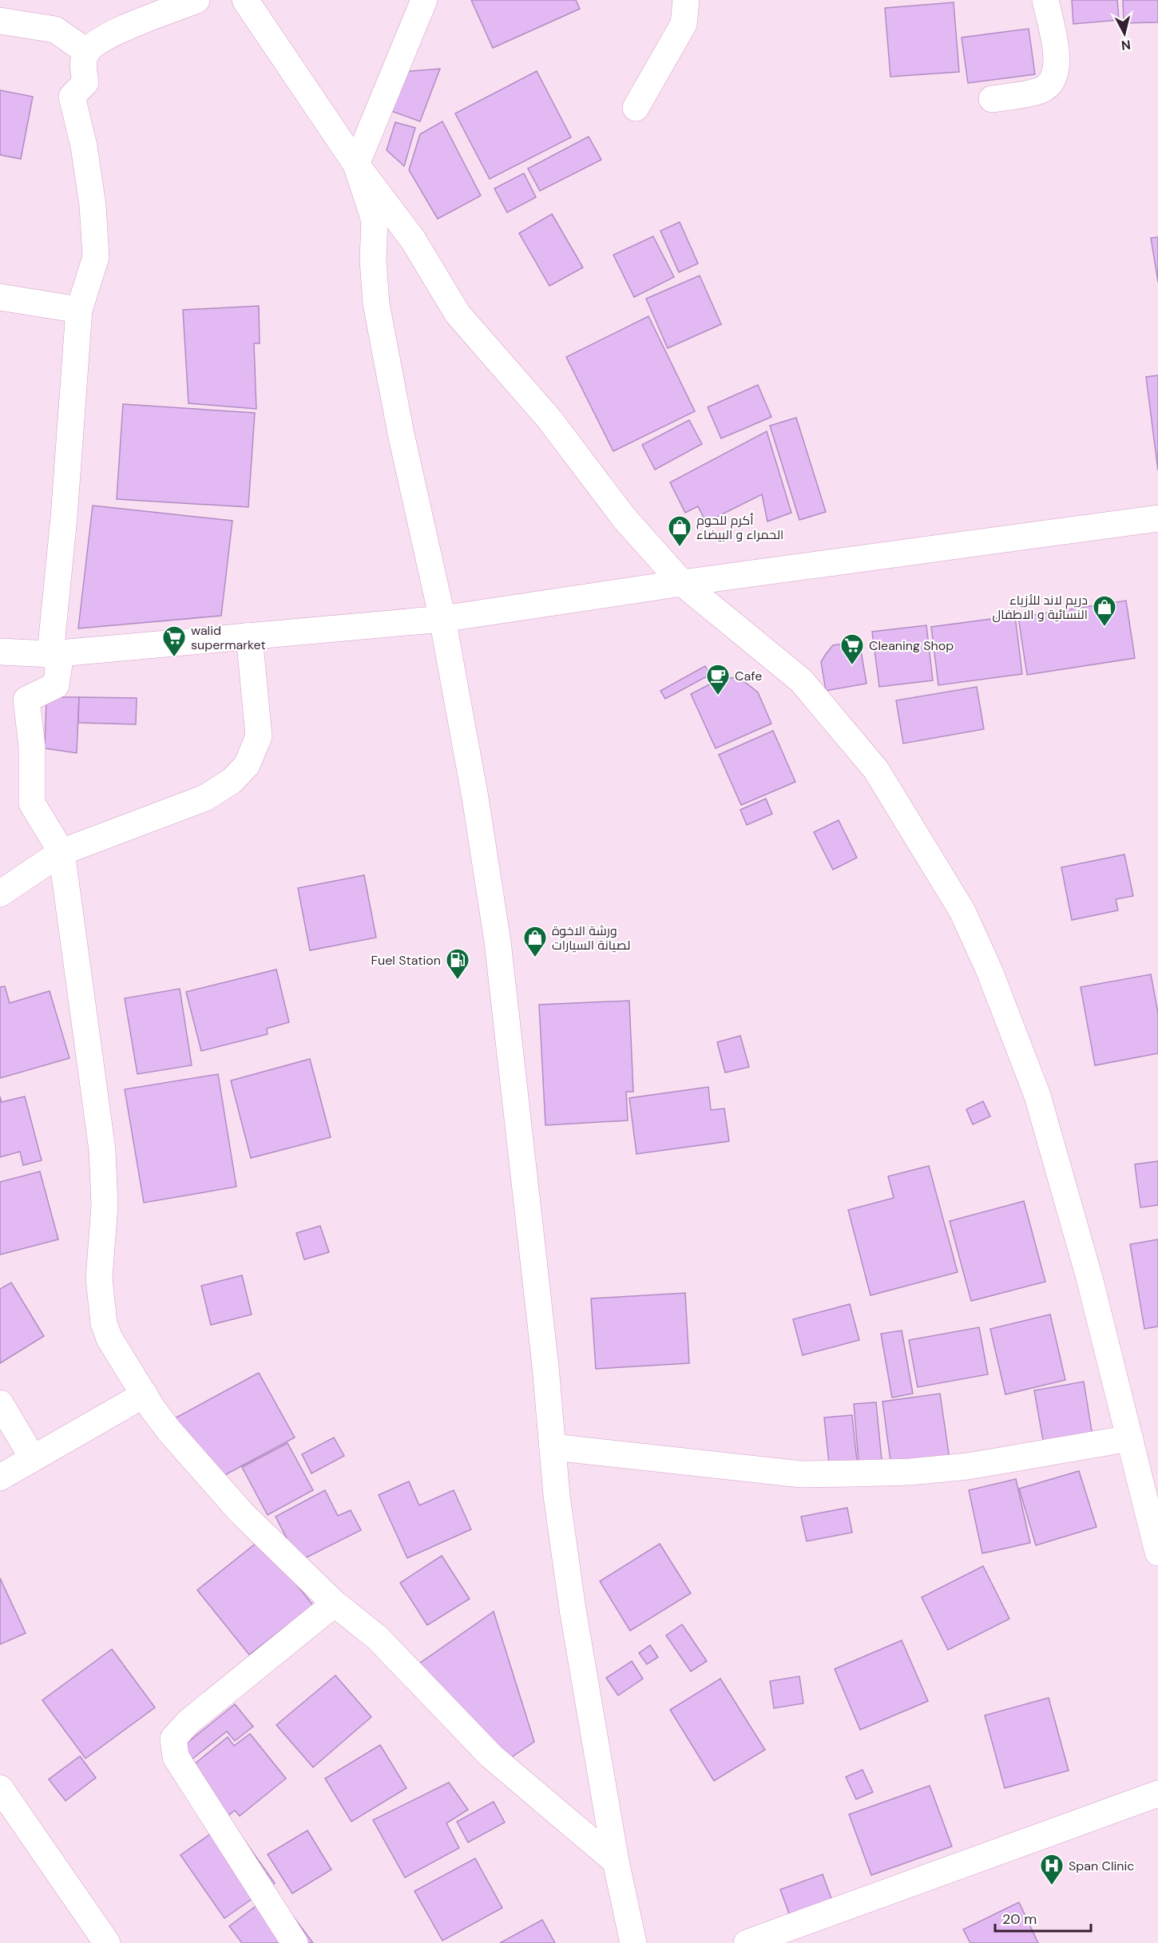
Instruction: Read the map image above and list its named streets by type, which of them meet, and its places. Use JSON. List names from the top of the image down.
{
  "places": {
    "shop": ["أكرم للحوم الحمراء و البيضاء", "دريم لاند للأزياء النسائية و الاطفال", "ورشة الاخوة لصيانة السيارات"],
    "supermarket": ["walid supermarket", "Cleaning Shop"],
    "cafe": ["Cafe"],
    "fuel station": ["Fuel Station"],
    "hospital": ["Span Clinic"]
  },
  "scale_bar": "20 m",
  "north": "bottom"
}
